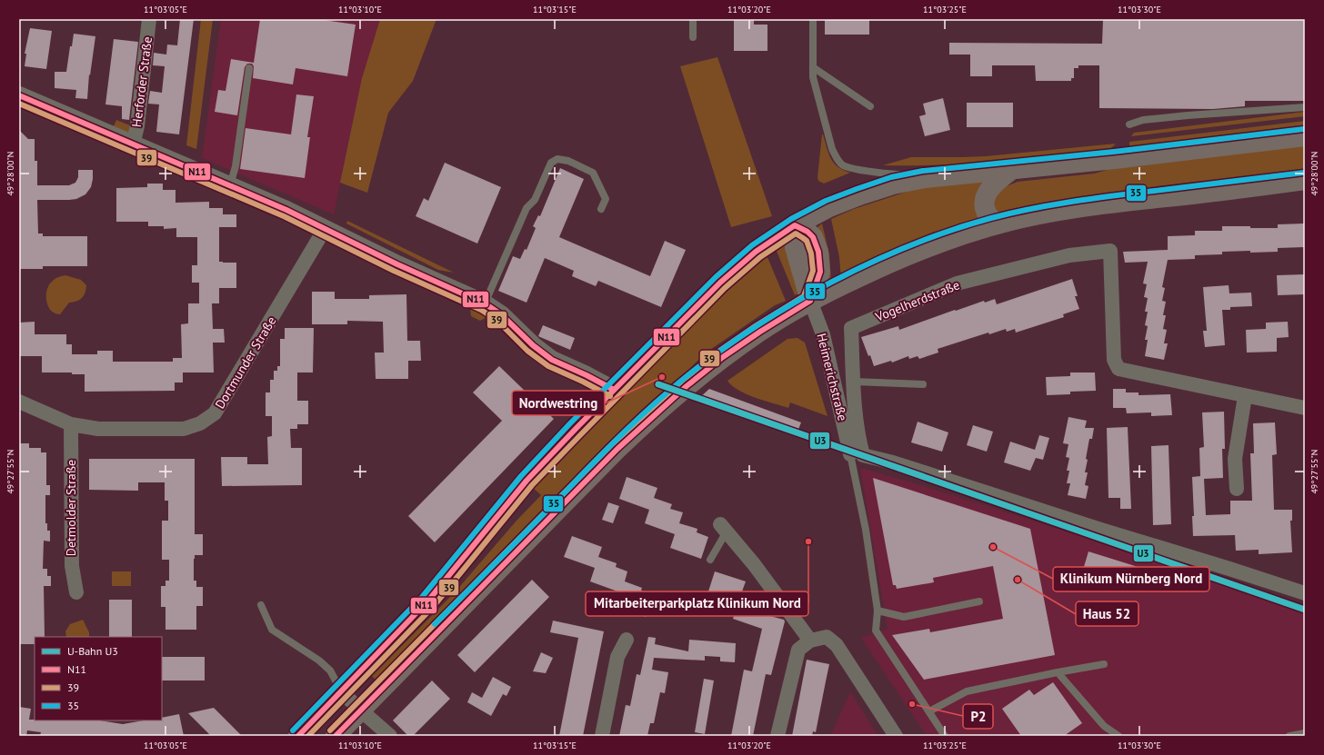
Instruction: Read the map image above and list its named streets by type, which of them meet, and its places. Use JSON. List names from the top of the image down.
{
  "streets": {
    "street": [
      "Herforder Straße",
      "Vogelherdstraße",
      "Dortmunder Straße",
      "Heimerichstraße",
      "Detmolder Straße"
    ]
  },
  "crossings": [
    ["Vogelherdstraße", "Heimerichstraße"],
    ["Dortmunder Straße", "Detmolder Straße"]
  ],
  "places": [
    "Nordwestring",
    "Mitarbeiterparkplatz Klinikum Nord",
    "Klinikum Nürnberg Nord",
    "Haus 52",
    "P2"
  ],
  "lines": [
    "transit line N11",
    "transit line 39",
    "transit line 35",
    "metro line U3"
  ],
  "legend": [
    "U-Bahn U3",
    "N11",
    "39",
    "35"
  ],
  "coordinates": [
    "11°03'05\"E",
    "11°03'10\"E",
    "11°03'15\"E",
    "11°03'20\"E",
    "11°03'25\"E",
    "11°03'30\"E",
    "49°28'00\"N",
    "49°27'55\"N"
  ]
}
